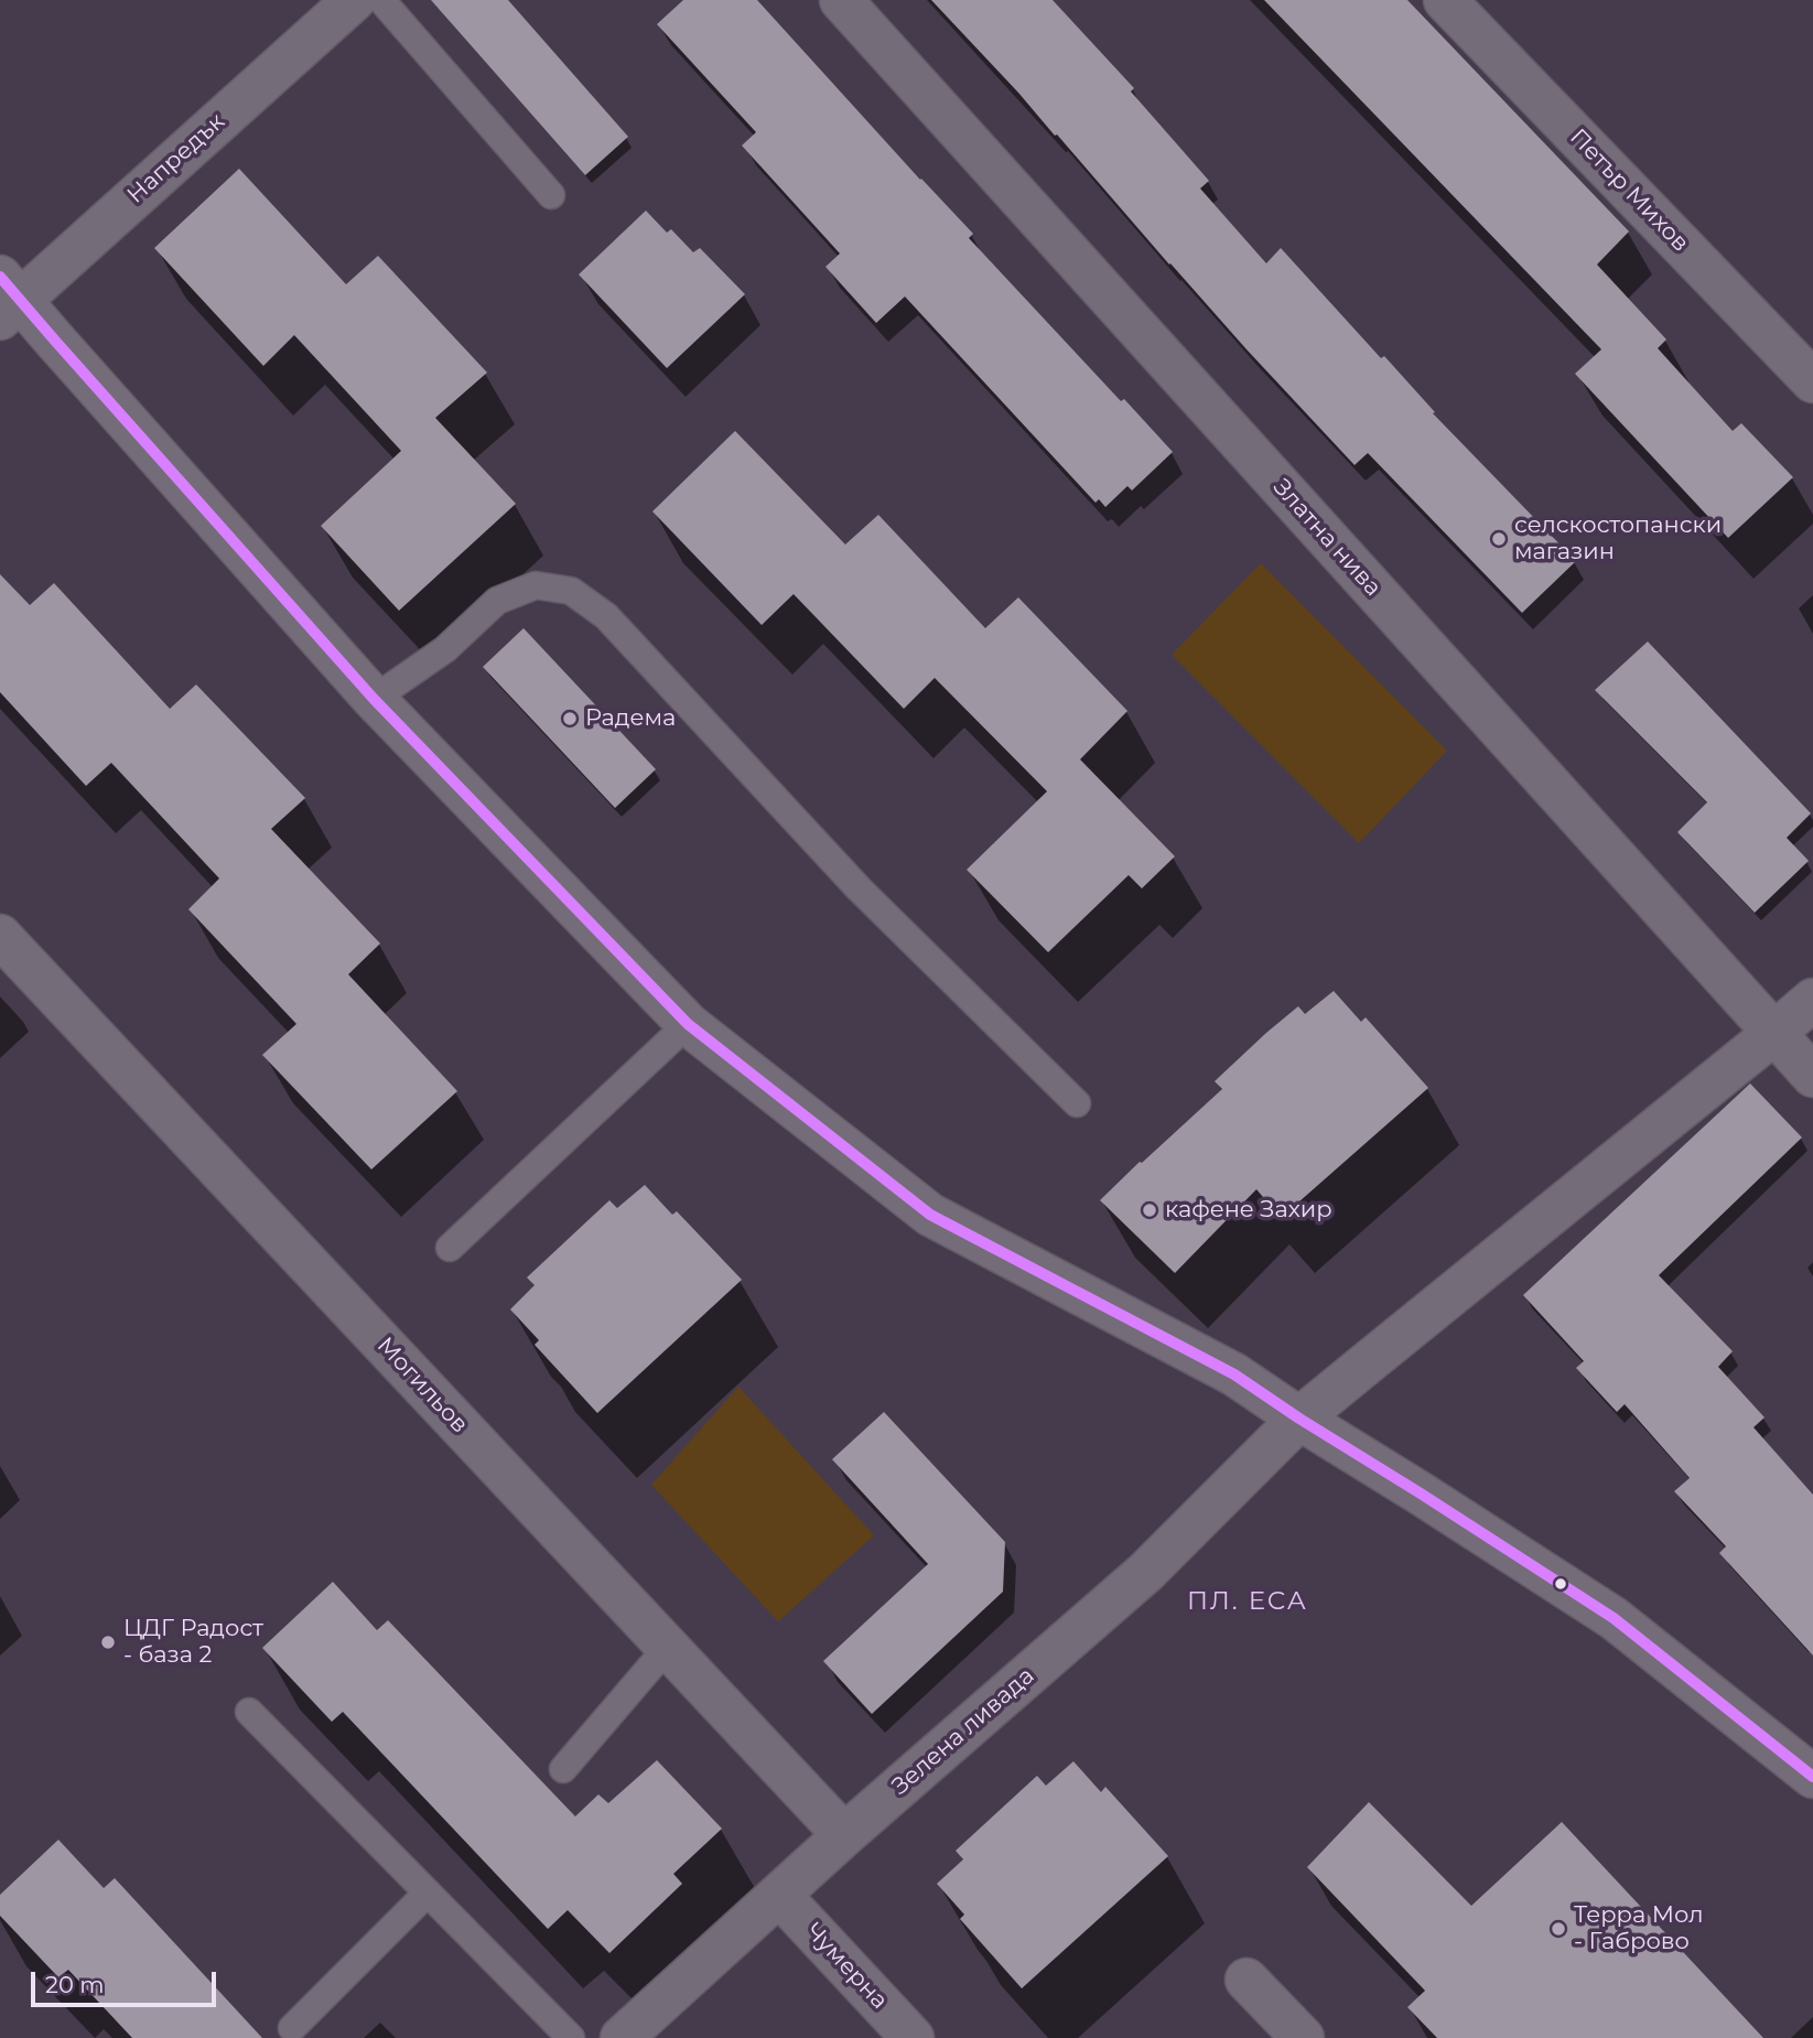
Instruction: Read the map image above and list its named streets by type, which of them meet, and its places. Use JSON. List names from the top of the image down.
{
  "streets": {
    "street": [
      "Напредък",
      "Петър Михов",
      "Златна нива",
      "Могильов",
      "Зелена ливада",
      "Чумерна"
    ]
  },
  "crossings": [
    ["Златна нива", "Зелена ливада"],
    ["Могильов", "Зелена ливада"],
    ["Зелена ливада", "Чумерна"]
  ],
  "districts": ["ПЛ. ЕСА"],
  "places": [
    "селскостопански магазин",
    "Радема",
    "кафене Захир",
    "ЦДГ Радост - база 2",
    "Терра Мол - Габрово"
  ],
  "scale_bar": "20 m"
}
